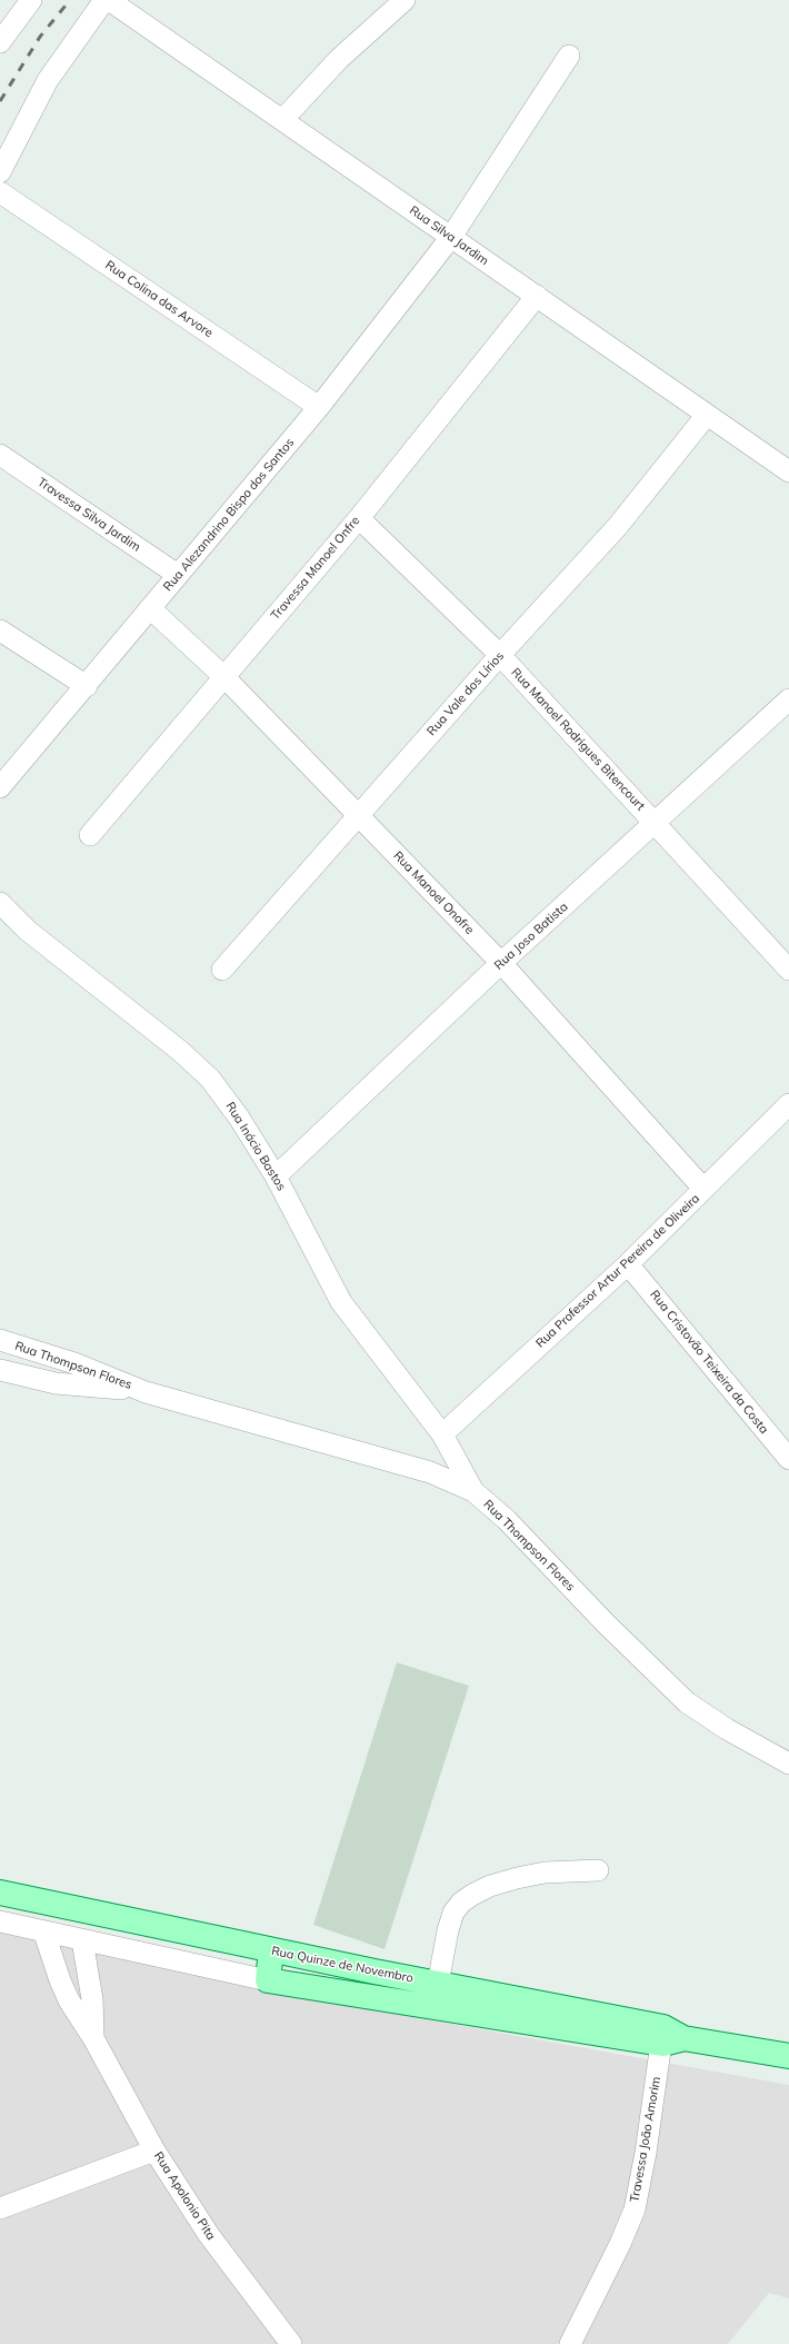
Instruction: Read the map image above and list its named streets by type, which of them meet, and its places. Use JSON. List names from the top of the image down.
{
  "streets": {
    "main road": ["Rua Quinze de Novembro"],
    "street": [
      "Rua Silva Jardim",
      "Rua Colina das Arvore",
      "Travessa Silva Jardim",
      "Rua Alezandrino Bispo dos Santos",
      "Travessa Manoel Onfre",
      "Rua Vale dos Lírios",
      "Rua Manoel Rodrigues Bitencourt",
      "Rua Manoel Onofre",
      "Rua Joso Batista",
      "Rua Inácio Bastos",
      "Rua Professor Artur Pereira de Oliveira",
      "Rua Cristovão Teixeira da Costa",
      "Rua Thompson Flores",
      "Travessa João Amorim",
      "Rua Apolonio Pita"
    ]
  },
  "crossings": [
    ["Rua Silva Jardim", "Rua Alezandrino Bispo dos Santos"],
    ["Rua Silva Jardim", "Travessa Manoel Onfre"],
    ["Rua Silva Jardim", "Rua Vale dos Lírios"],
    ["Rua Colina das Arvore", "Rua Alezandrino Bispo dos Santos"],
    ["Travessa Silva Jardim", "Rua Alezandrino Bispo dos Santos"],
    ["Rua Alezandrino Bispo dos Santos", "Rua Manoel Onofre"],
    ["Travessa Manoel Onfre", "Rua Manoel Rodrigues Bitencourt"],
    ["Travessa Manoel Onfre", "Rua Manoel Onofre"],
    ["Rua Vale dos Lírios", "Rua Manoel Rodrigues Bitencourt"],
    ["Rua Vale dos Lírios", "Rua Manoel Onofre"],
    ["Rua Manoel Rodrigues Bitencourt", "Rua Joso Batista"],
    ["Rua Manoel Onofre", "Rua Joso Batista"],
    ["Rua Manoel Onofre", "Rua Professor Artur Pereira de Oliveira"],
    ["Rua Joso Batista", "Rua Inácio Bastos"],
    ["Rua Inácio Bastos", "Rua Professor Artur Pereira de Oliveira"],
    ["Rua Inácio Bastos", "Rua Thompson Flores"],
    ["Rua Professor Artur Pereira de Oliveira", "Rua Cristovão Teixeira da Costa"],
    ["Rua Quinze de Novembro", "Travessa João Amorim"]
  ]
}
